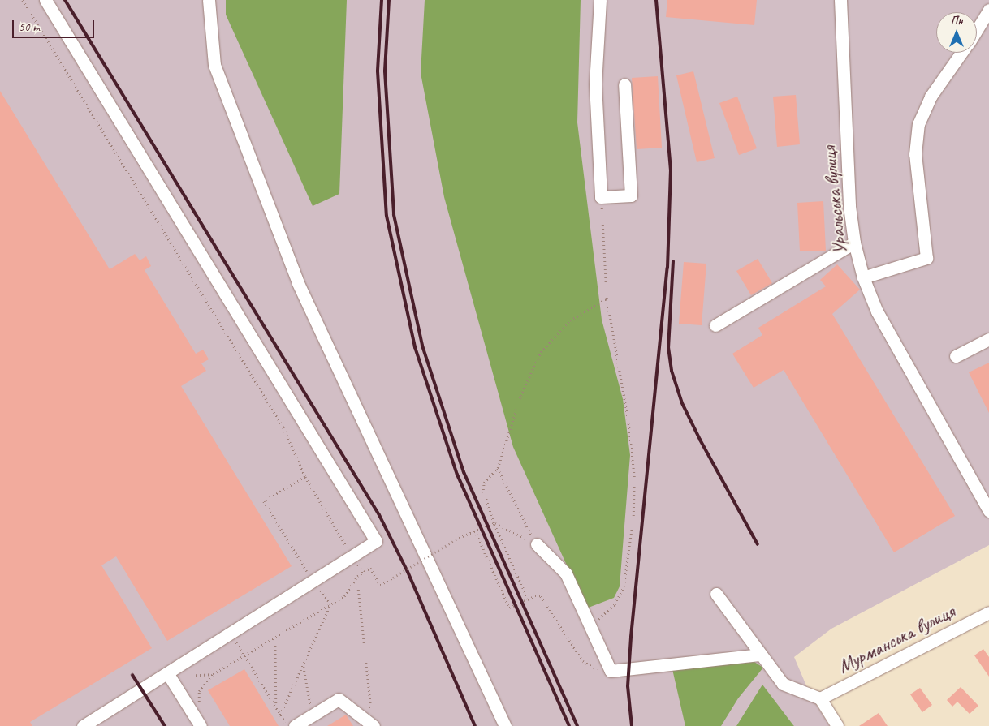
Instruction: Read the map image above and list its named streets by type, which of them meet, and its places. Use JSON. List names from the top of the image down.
{
  "streets": {
    "street": ["Уральська вулиця", "Мурманська вулиця"]
  },
  "scale_bar": "50 m",
  "north": "top"
}
